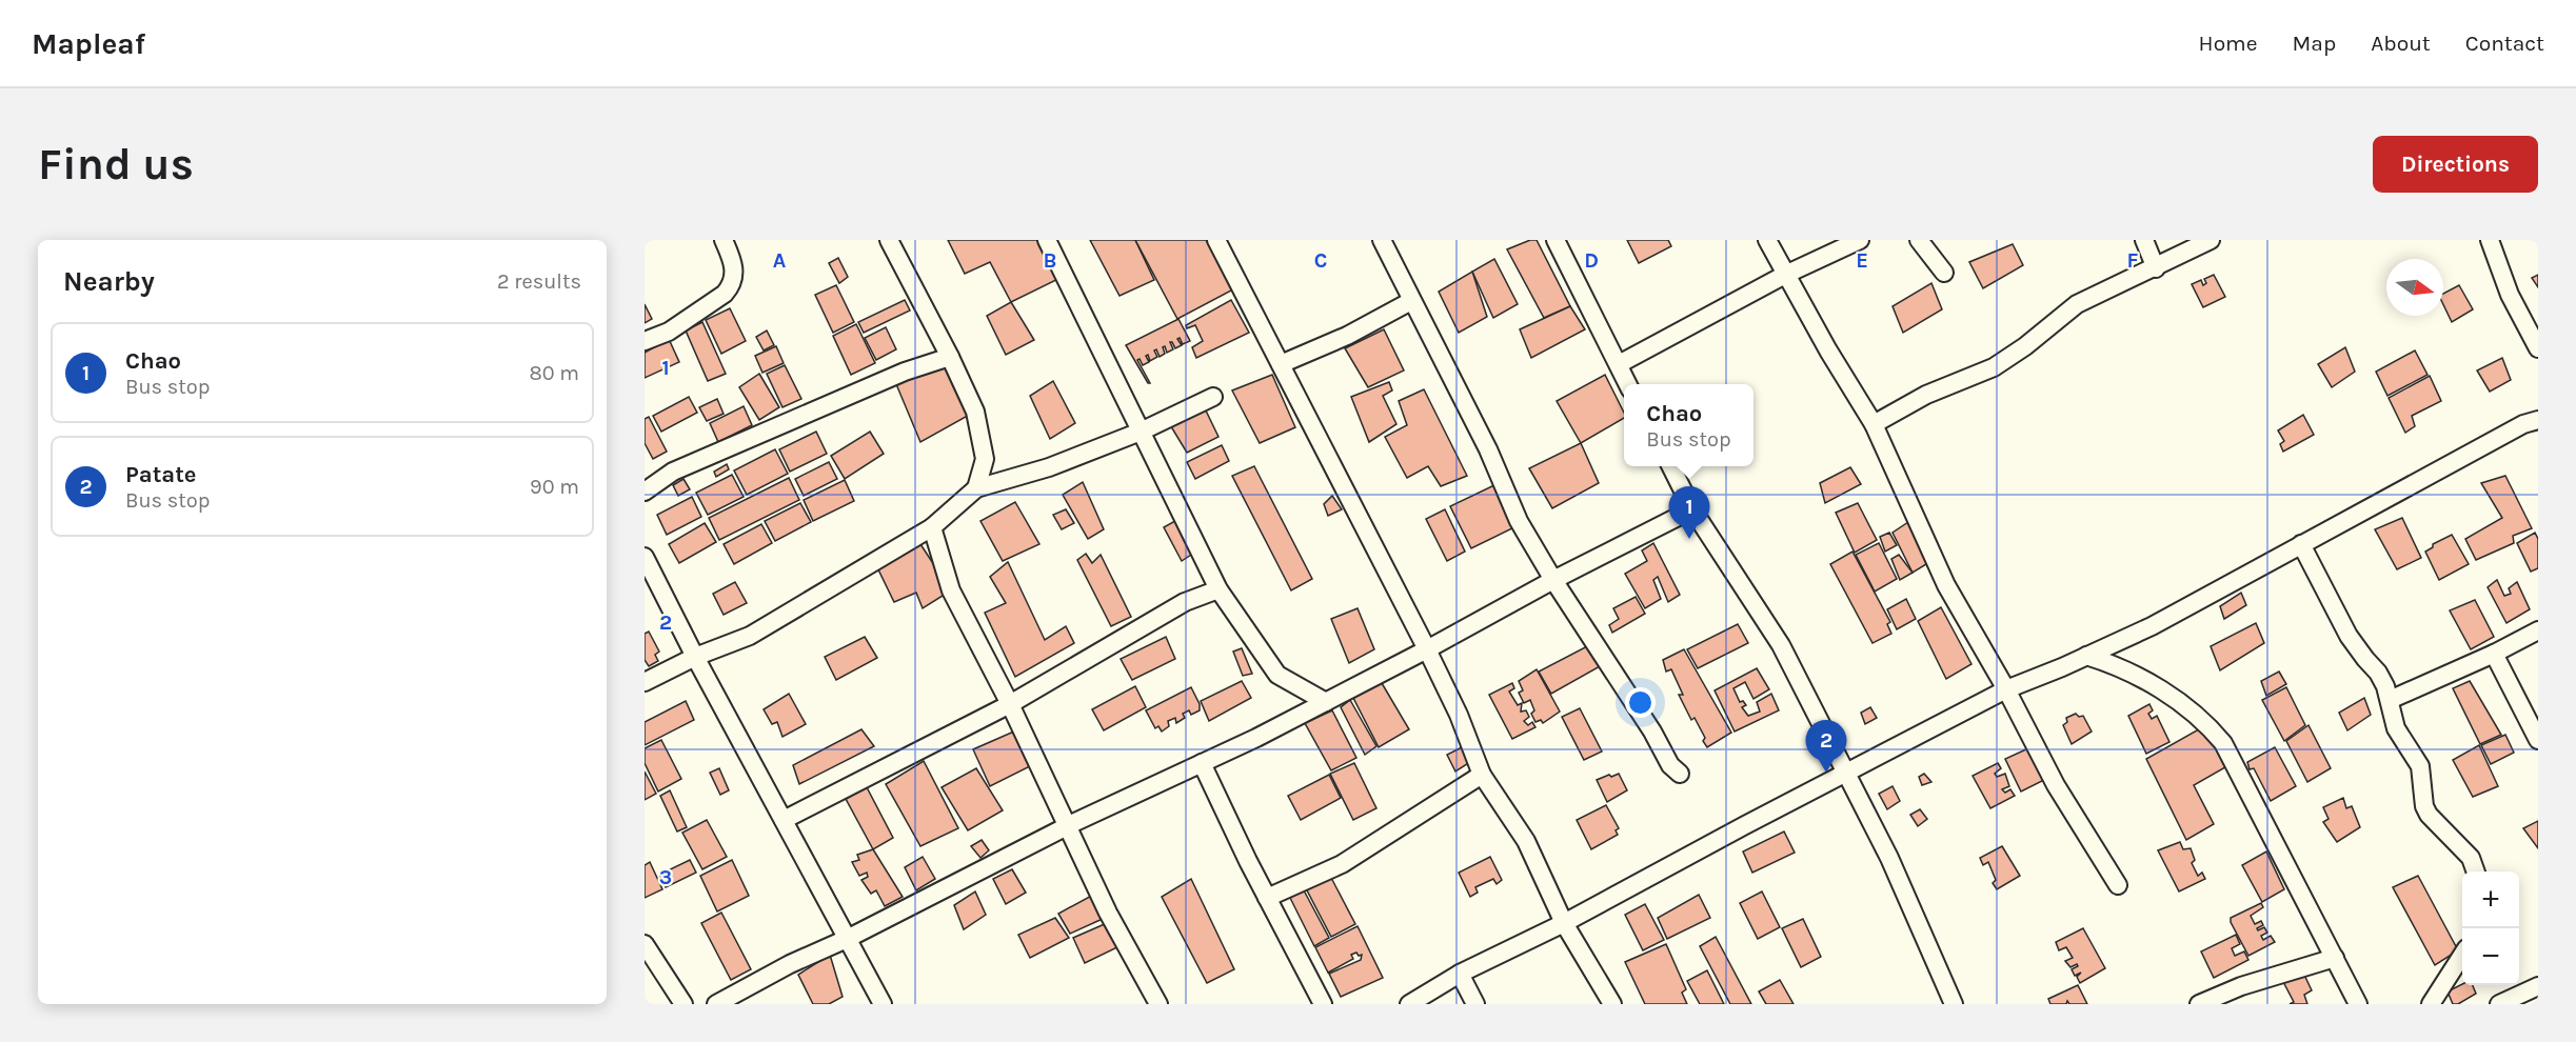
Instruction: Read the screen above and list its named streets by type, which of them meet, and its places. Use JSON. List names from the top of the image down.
{
  "north": "right",
  "page": {
    "header": "Mapleaf",
    "nav": [
      "Home",
      "Map",
      "About",
      "Contact"
    ],
    "buttons": "Directions",
    "title": "Find us",
    "heading": ["Nearby", "2 results"],
    "list": [
      {
        "mark": "1",
        "name": "Chao",
        "note": "Bus stop",
        "value": "80 m"
      },
      {
        "mark": "2",
        "name": "Patate",
        "note": "Bus stop",
        "value": "90 m"
      }
    ],
    "popup": ["Chao", "Bus stop"],
    "pins": ["1", "2"],
    "map_buttons": ["+", "−"]
  },
  "grid": {
    "columns": [
      "A",
      "B",
      "C",
      "D",
      "E",
      "F"
    ],
    "rows": ["1", "2", "3"]
  }
}
